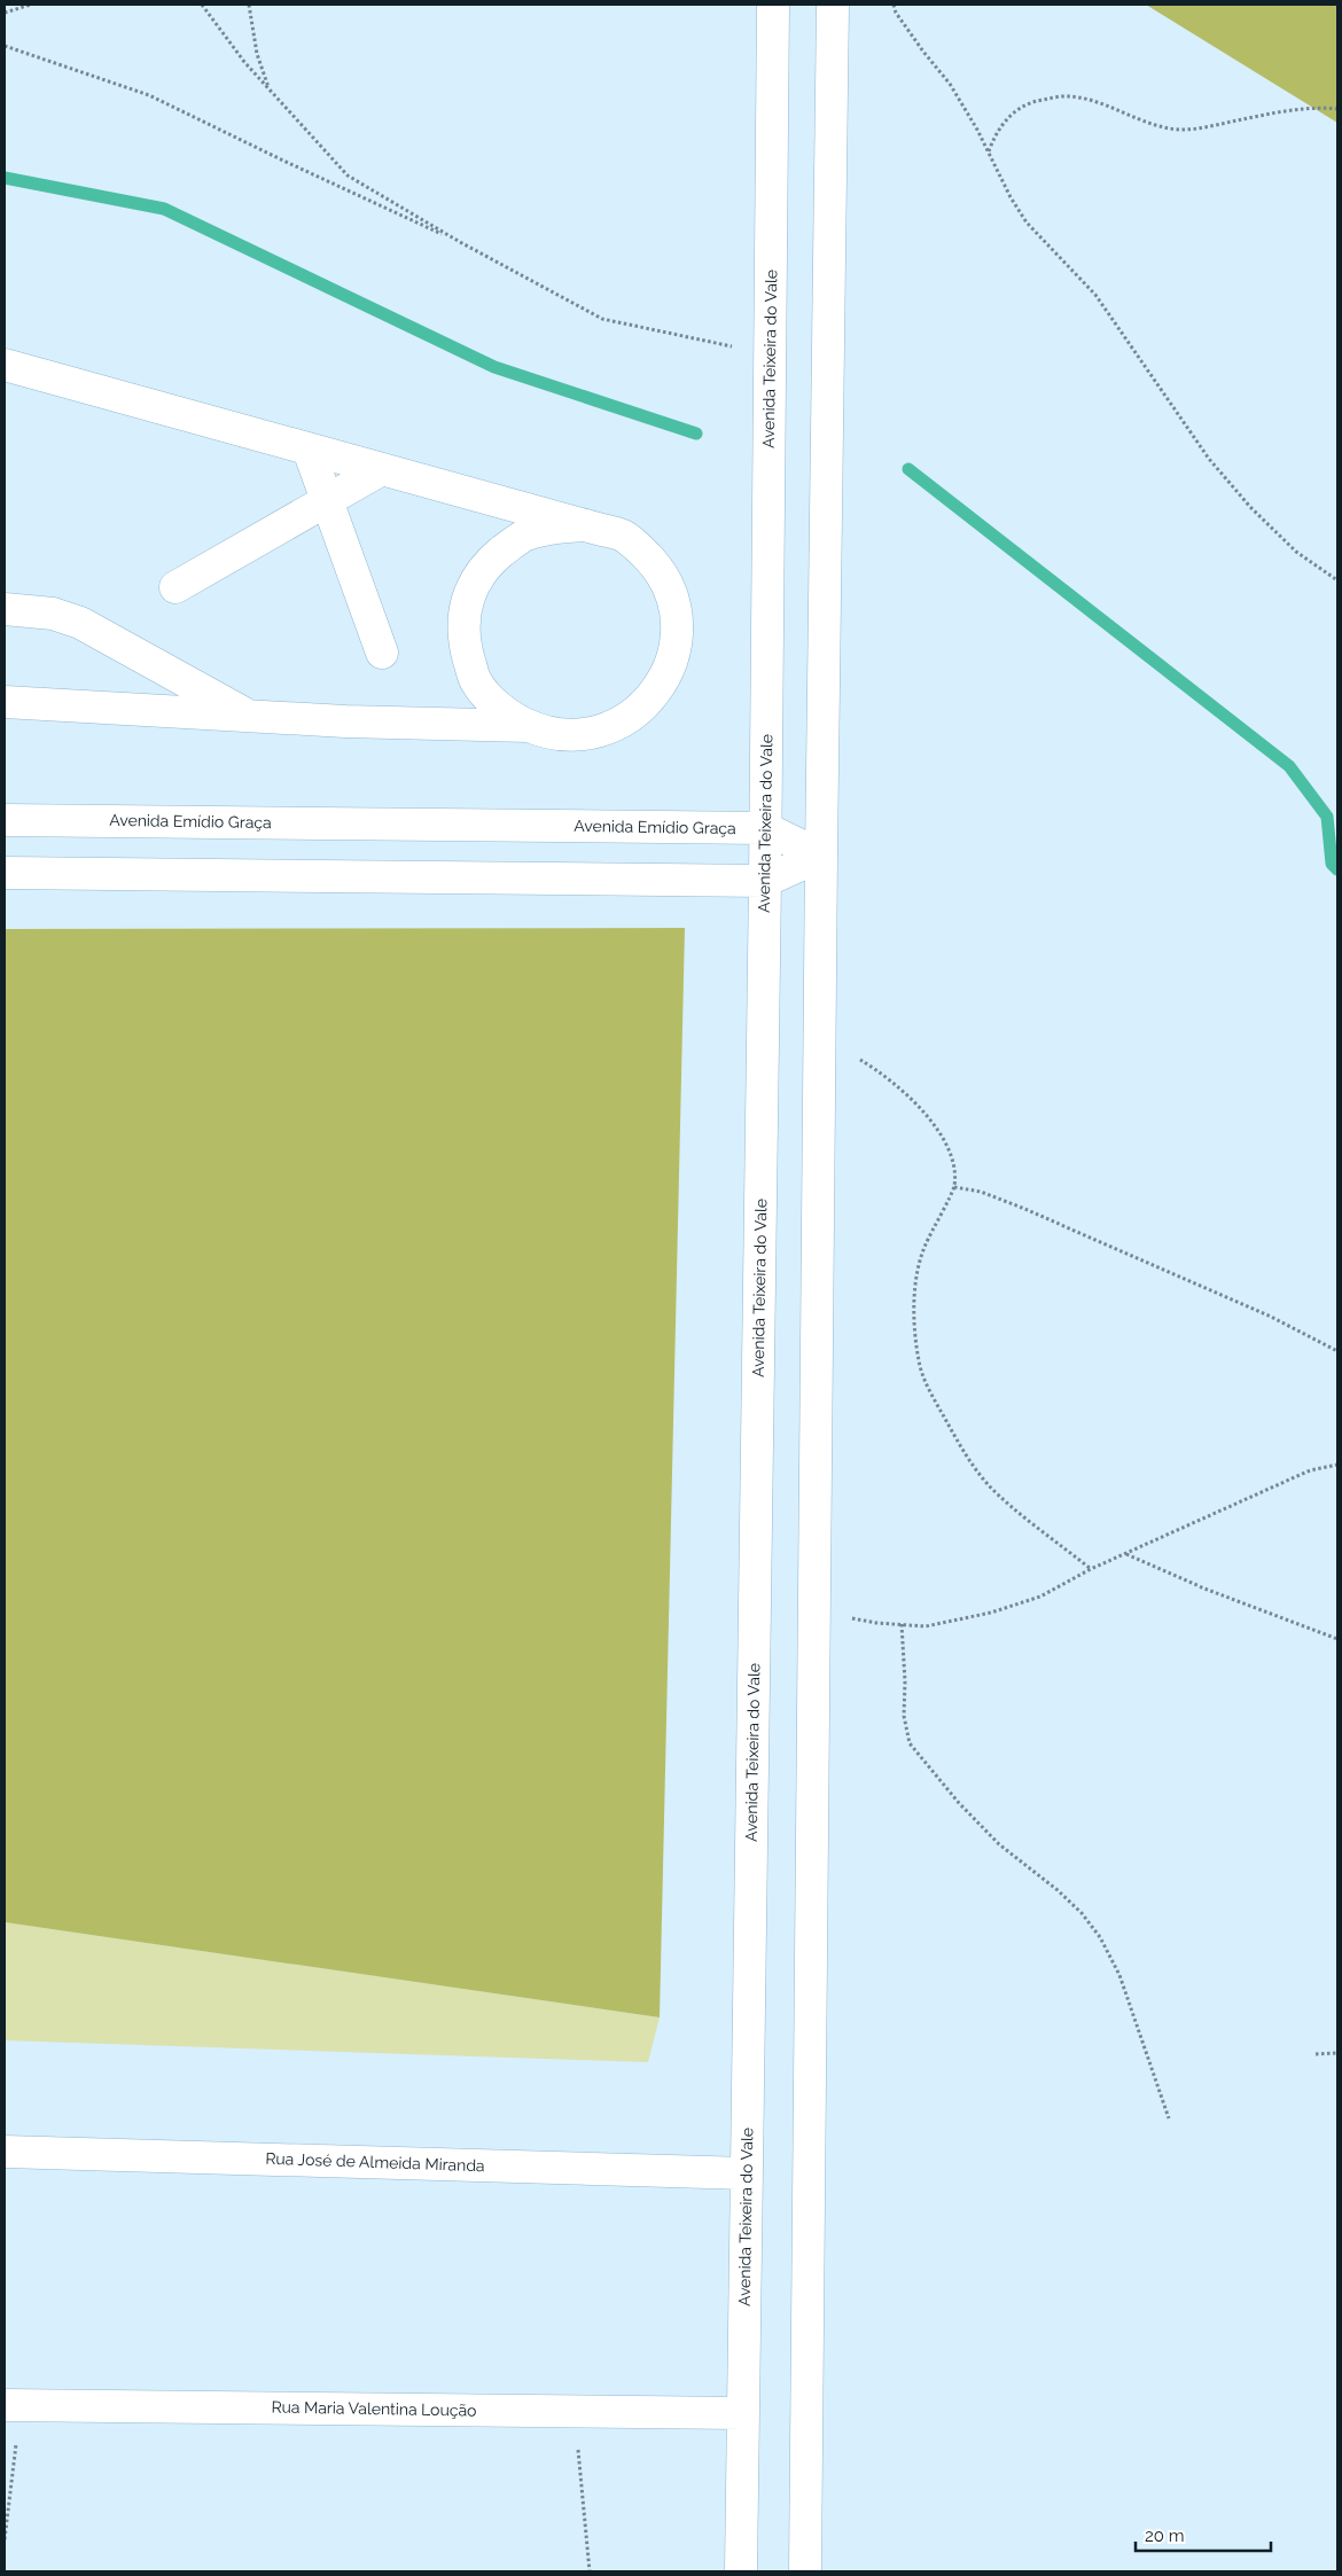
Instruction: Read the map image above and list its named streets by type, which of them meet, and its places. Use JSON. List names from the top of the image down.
{
  "streets": {
    "street": [
      "Avenida Teixeira do Vale",
      "Avenida Emídio Graça",
      "Rua José de Almeida Miranda",
      "Rua Maria Valentina Loução"
    ]
  },
  "crossings": [
    ["Avenida Teixeira do Vale", "Avenida Emídio Graça"],
    ["Avenida Teixeira do Vale", "Rua José de Almeida Miranda"],
    ["Avenida Teixeira do Vale", "Rua Maria Valentina Loução"]
  ],
  "scale_bar": "20 m"
}
